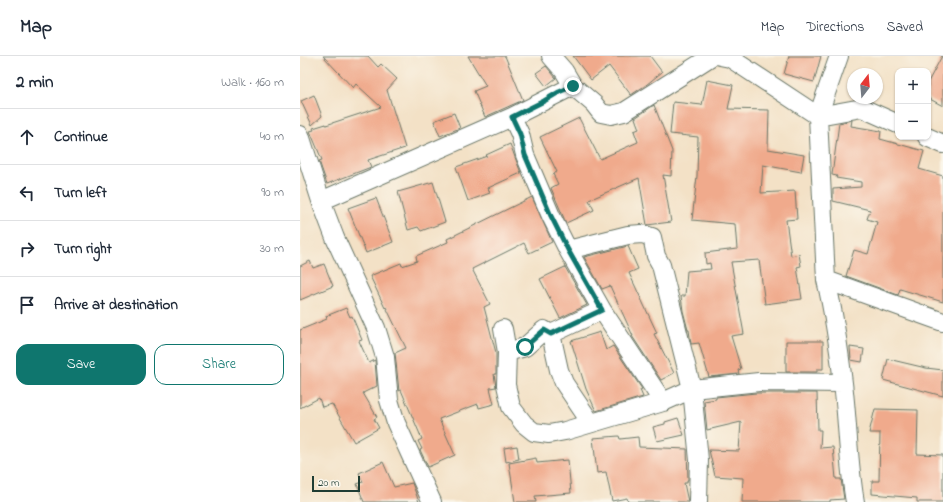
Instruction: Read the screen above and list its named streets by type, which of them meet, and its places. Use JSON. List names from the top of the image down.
{
  "scale_bar": "20 m",
  "north": "top",
  "page": {
    "header": "Map",
    "nav": ["Map", "Directions", "Saved"],
    "heading": ["2 min", "Walk · 160 m"],
    "map_buttons": ["+", "−"],
    "list": [
      ["Continue", "40 m"],
      ["Turn left", "90 m"],
      ["Turn right", "30 m"],
      "Arrive at destination"
    ],
    "buttons": ["Save", "Share"],
    "scale": "20 m"
  }
}
